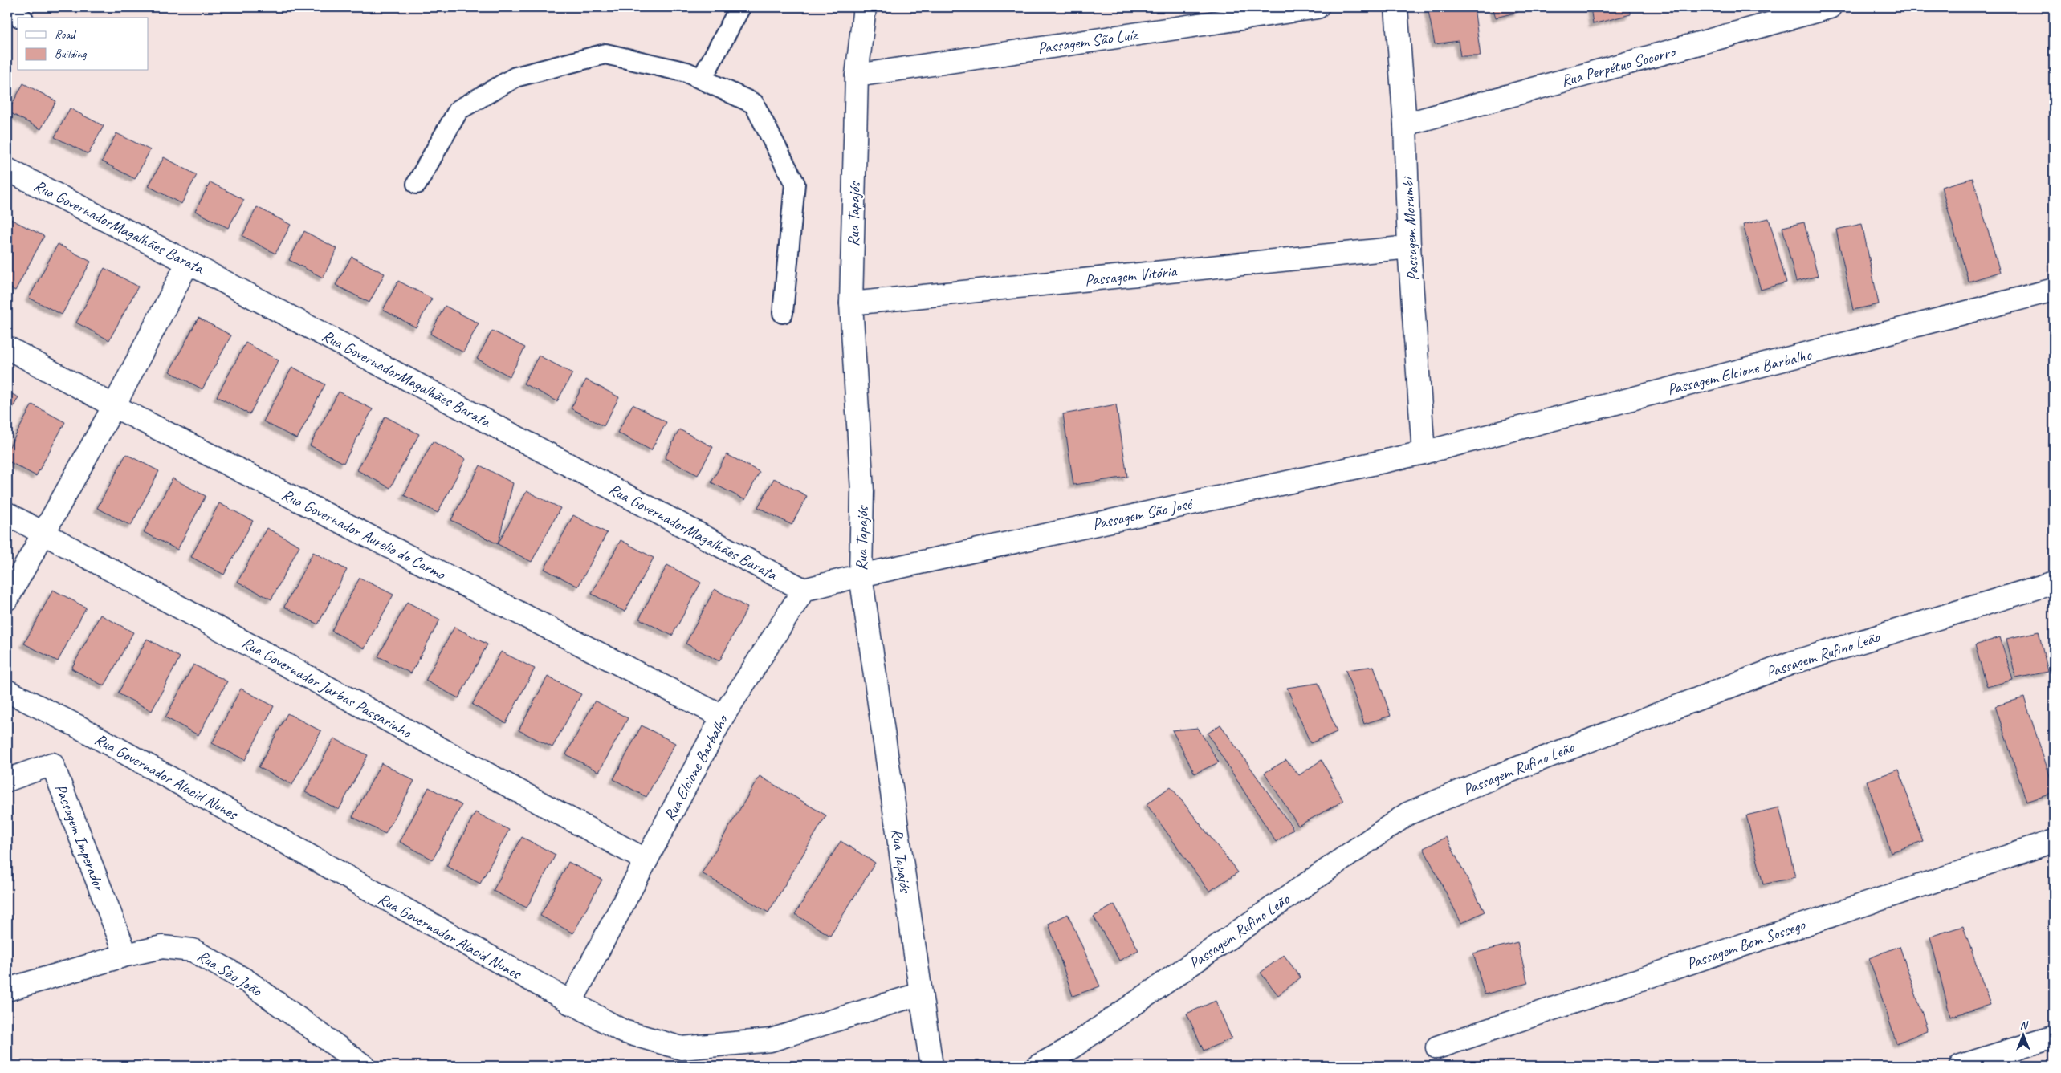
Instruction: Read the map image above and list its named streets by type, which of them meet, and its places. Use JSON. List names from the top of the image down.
{
  "streets": {
    "street": [
      "Passagem São Luíz",
      "Rua Perpétuo Socorro",
      "Rua Tapajós",
      "Rua GovernadorMagalhães Barata",
      "Passagem Morumbi",
      "Passagem Vitória",
      "Passagem Elcione Barbalho",
      "Passagem São José",
      "Rua Governador Aurelio do Carmo",
      "Passagem Rufino Leão",
      "Rua Governador Jarbas Passarinho",
      "Rua Elcione Barbalho",
      "Rua Governador Alacid Nunes",
      "Passagem Imperador",
      "Passagem Bom Sossego",
      "Rua São João"
    ]
  },
  "crossings": [
    ["Passagem São Luíz", "Rua Tapajós"],
    ["Rua Perpétuo Socorro", "Passagem Morumbi"],
    ["Rua Tapajós", "Passagem Vitória"],
    ["Rua Tapajós", "Passagem São José"],
    ["Rua Tapajós", "Rua Governador Alacid Nunes"],
    ["Rua GovernadorMagalhães Barata", "Rua Elcione Barbalho"],
    ["Passagem Morumbi", "Passagem Vitória"],
    ["Passagem Morumbi", "Passagem Elcione Barbalho"],
    ["Passagem Morumbi", "Passagem São José"],
    ["Passagem Elcione Barbalho", "Passagem São José"],
    ["Rua Governador Aurelio do Carmo", "Rua Elcione Barbalho"],
    ["Rua Governador Jarbas Passarinho", "Rua Elcione Barbalho"],
    ["Rua Elcione Barbalho", "Rua Governador Alacid Nunes"],
    ["Passagem Imperador", "Rua São João"]
  ],
  "legend": ["Road", "Building"],
  "north": "top"
}
